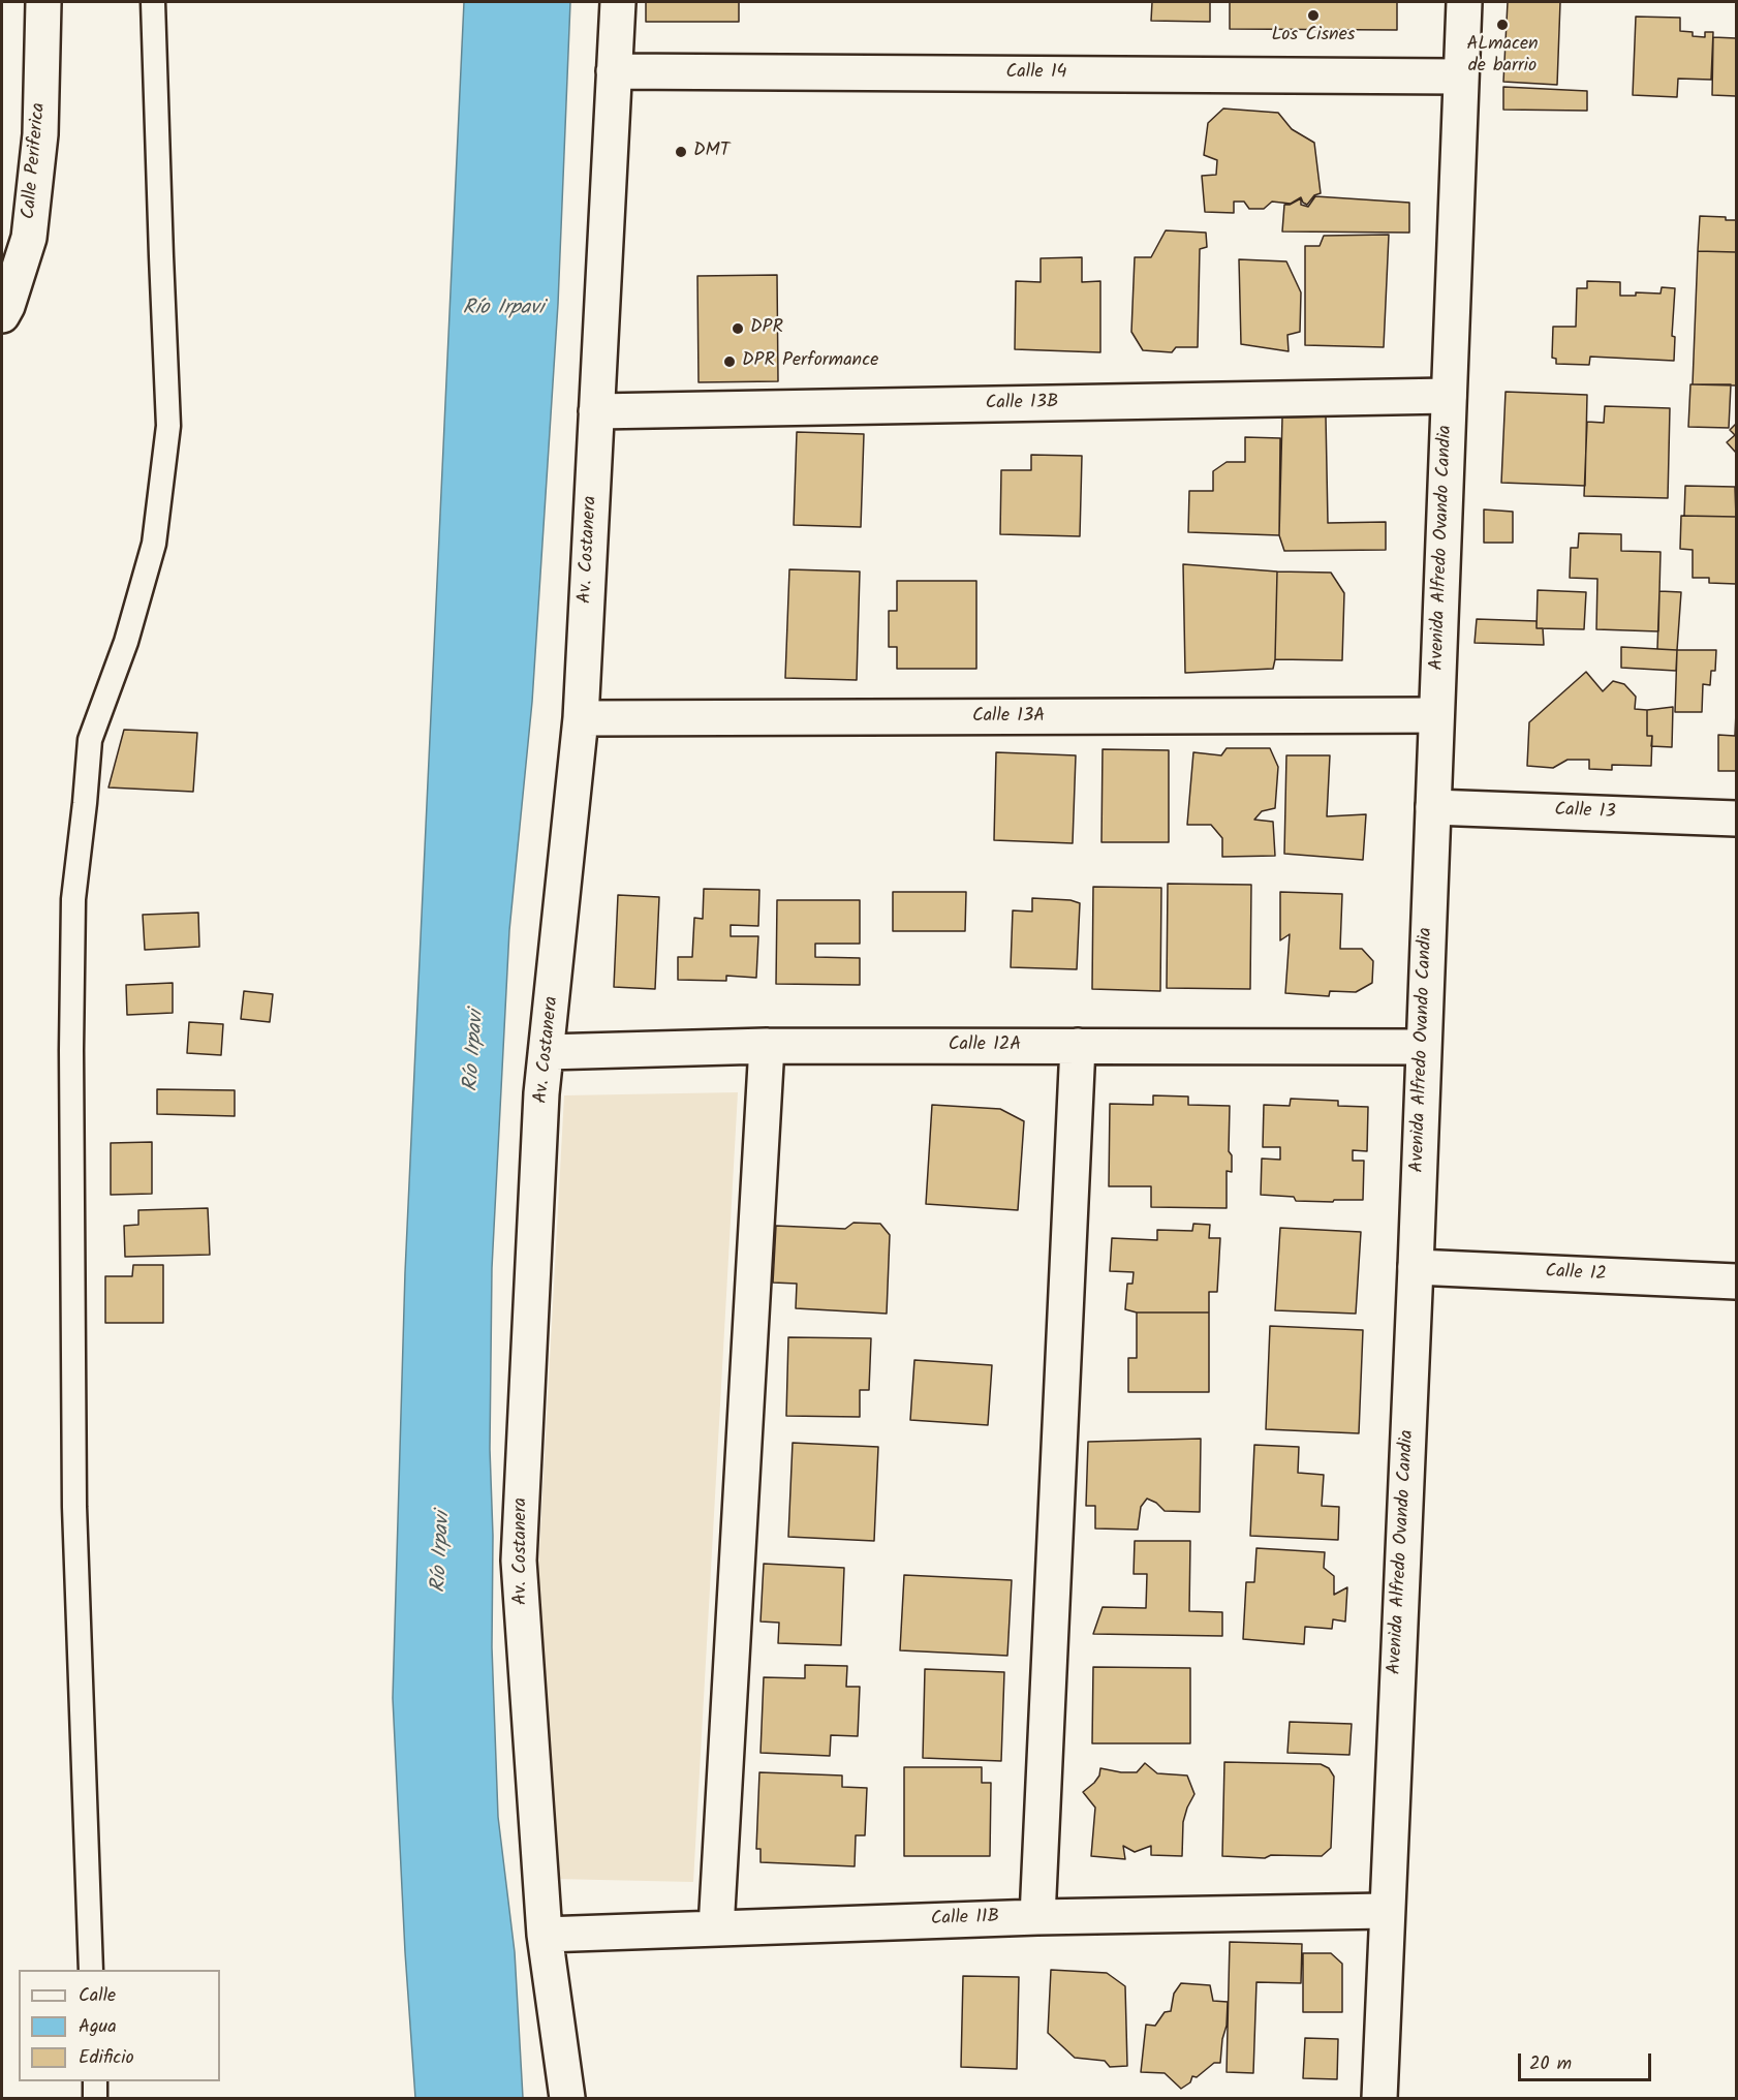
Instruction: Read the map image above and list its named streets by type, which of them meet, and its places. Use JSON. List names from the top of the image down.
{
  "streets": {
    "street": [
      "Calle 14",
      "Calle Periferica",
      "Calle 13B",
      "Avenida Alfredo Ovando Candia",
      "Av. Costanera",
      "Calle 13A",
      "Calle 13",
      "Calle 12A",
      "Calle 12",
      "Calle 11B"
    ]
  },
  "crossings": [
    ["Calle 14", "Avenida Alfredo Ovando Candia"],
    ["Calle 14", "Av. Costanera"],
    ["Calle 13B", "Avenida Alfredo Ovando Candia"],
    ["Calle 13B", "Av. Costanera"],
    ["Avenida Alfredo Ovando Candia", "Calle 13A"],
    ["Avenida Alfredo Ovando Candia", "Calle 13"],
    ["Avenida Alfredo Ovando Candia", "Calle 12A"],
    ["Avenida Alfredo Ovando Candia", "Calle 12"],
    ["Avenida Alfredo Ovando Candia", "Calle 11B"],
    ["Av. Costanera", "Calle 13A"],
    ["Av. Costanera", "Calle 12A"],
    ["Av. Costanera", "Calle 11B"]
  ],
  "water": ["Río Irpavi"],
  "places": [
    "Los Cisnes",
    "ALmacen de barrio",
    "DMT",
    "DPR",
    "DPR Performance"
  ],
  "legend": ["Calle", "Agua", "Edificio"],
  "scale_bar": "20 m"
}
